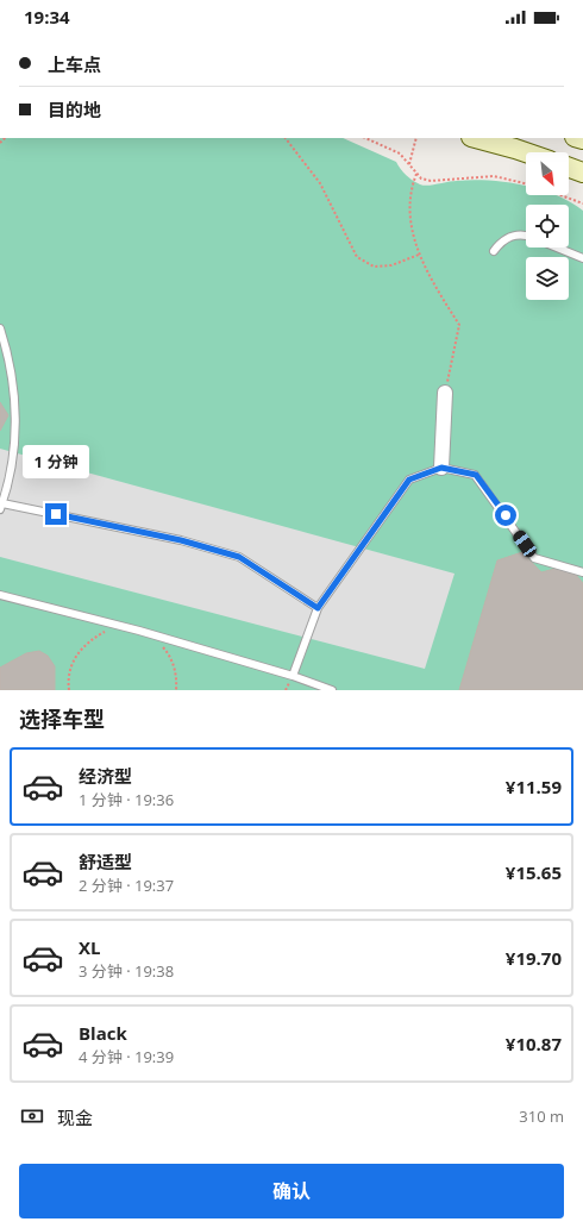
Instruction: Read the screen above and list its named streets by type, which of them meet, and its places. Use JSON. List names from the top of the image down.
{
  "north": "bottom right",
  "page": {
    "status": "19:34",
    "banner": ["上车点", "目的地"],
    "bubble": "1 分钟",
    "heading": "选择车型",
    "list": [
      {
        "name": "经济型",
        "note": "1 分钟 · 19:36",
        "value": "¥11.59"
      },
      {
        "name": "舒适型",
        "note": "2 分钟 · 19:37",
        "value": "¥15.65"
      },
      {
        "name": "XL",
        "note": "3 分钟 · 19:38",
        "value": "¥19.70"
      },
      {
        "name": "Black",
        "note": "4 分钟 · 19:39",
        "value": "¥10.87"
      }
    ],
    "pay": ["现金", "310 m"],
    "buttons": "确认"
  }
}
